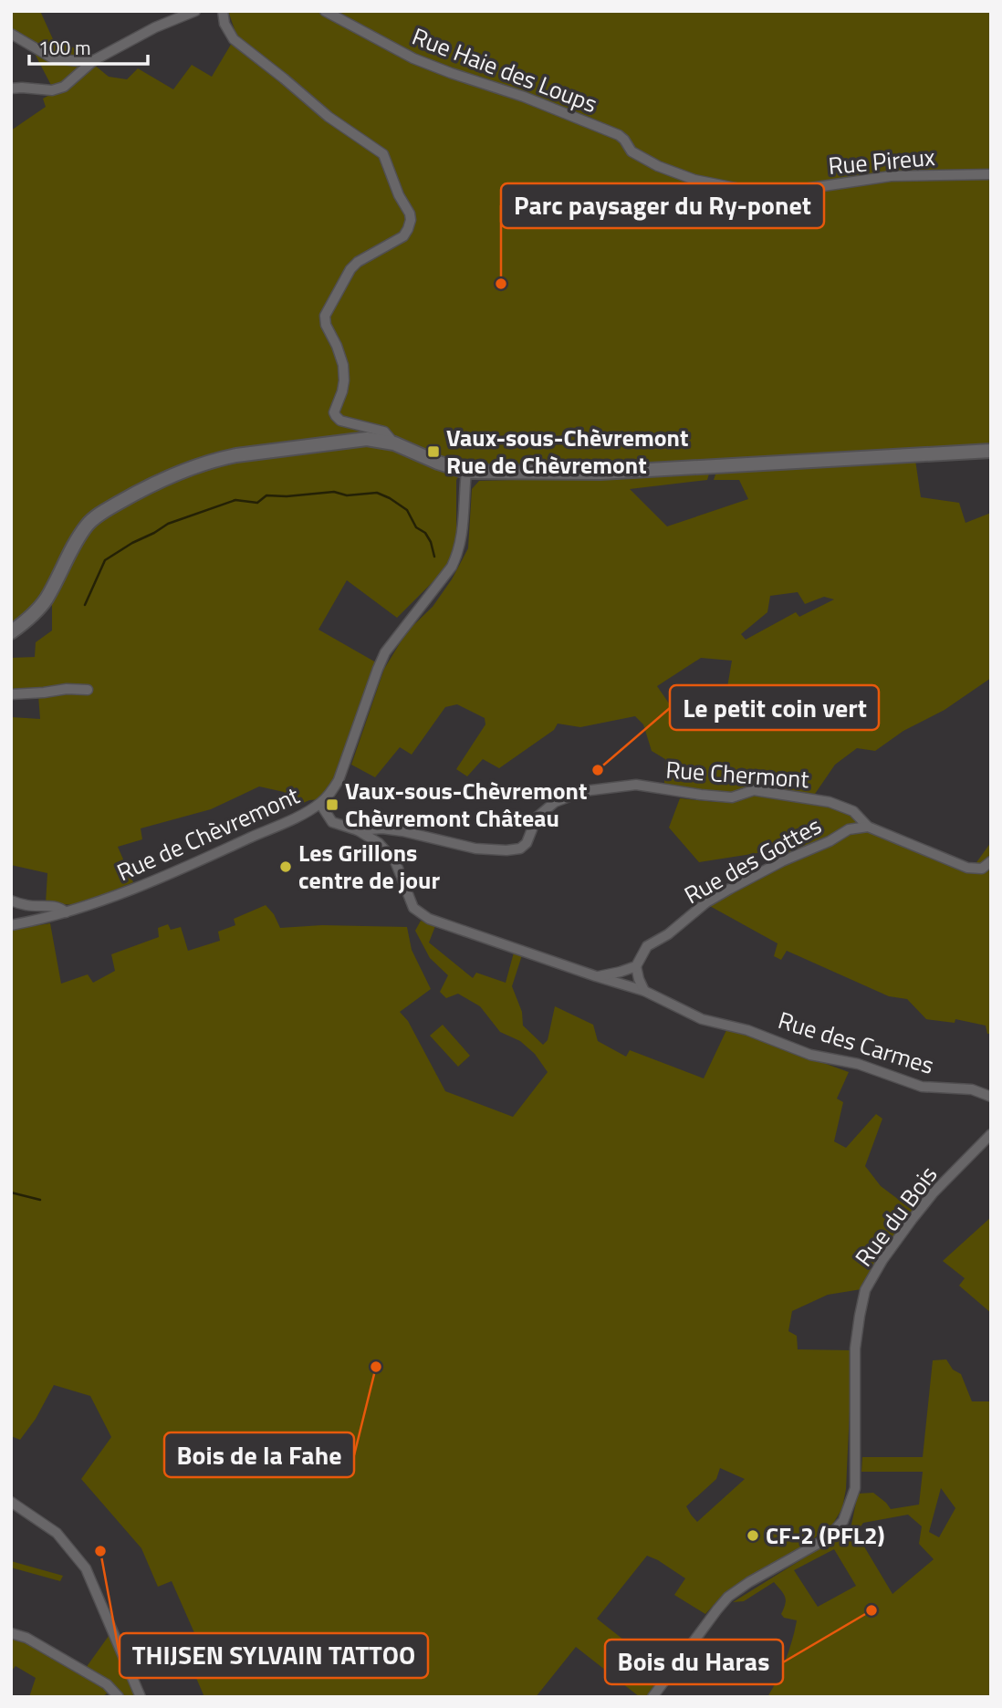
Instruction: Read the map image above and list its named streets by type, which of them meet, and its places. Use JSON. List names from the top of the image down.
{
  "streets": {
    "street": [
      "Rue Haie des Loups",
      "Rue Pireux",
      "Rue Chermont",
      "Rue de Chèvremont",
      "Rue des Gottes",
      "Rue des Carmes",
      "Rue du Bois"
    ]
  },
  "crossings": [
    ["Rue Haie des Loups", "Rue Pireux"],
    ["Rue Chermont", "Rue des Gottes"]
  ],
  "places": {
    "other": [
      "Parc paysager du Ry-ponet",
      "Le petit coin vert",
      "Les Grillons centre de jour",
      "Bois de la Fahe",
      "CF-2 (PFL2)",
      "THIJSEN SYLVAIN TATTOO",
      "Bois du Haras"
    ],
    "transit": ["Vaux-sous-Chèvremont Rue de Chèvremont", "Vaux-sous-Chèvremont Chèvremont Château"]
  },
  "scale_bar": "100 m"
}
